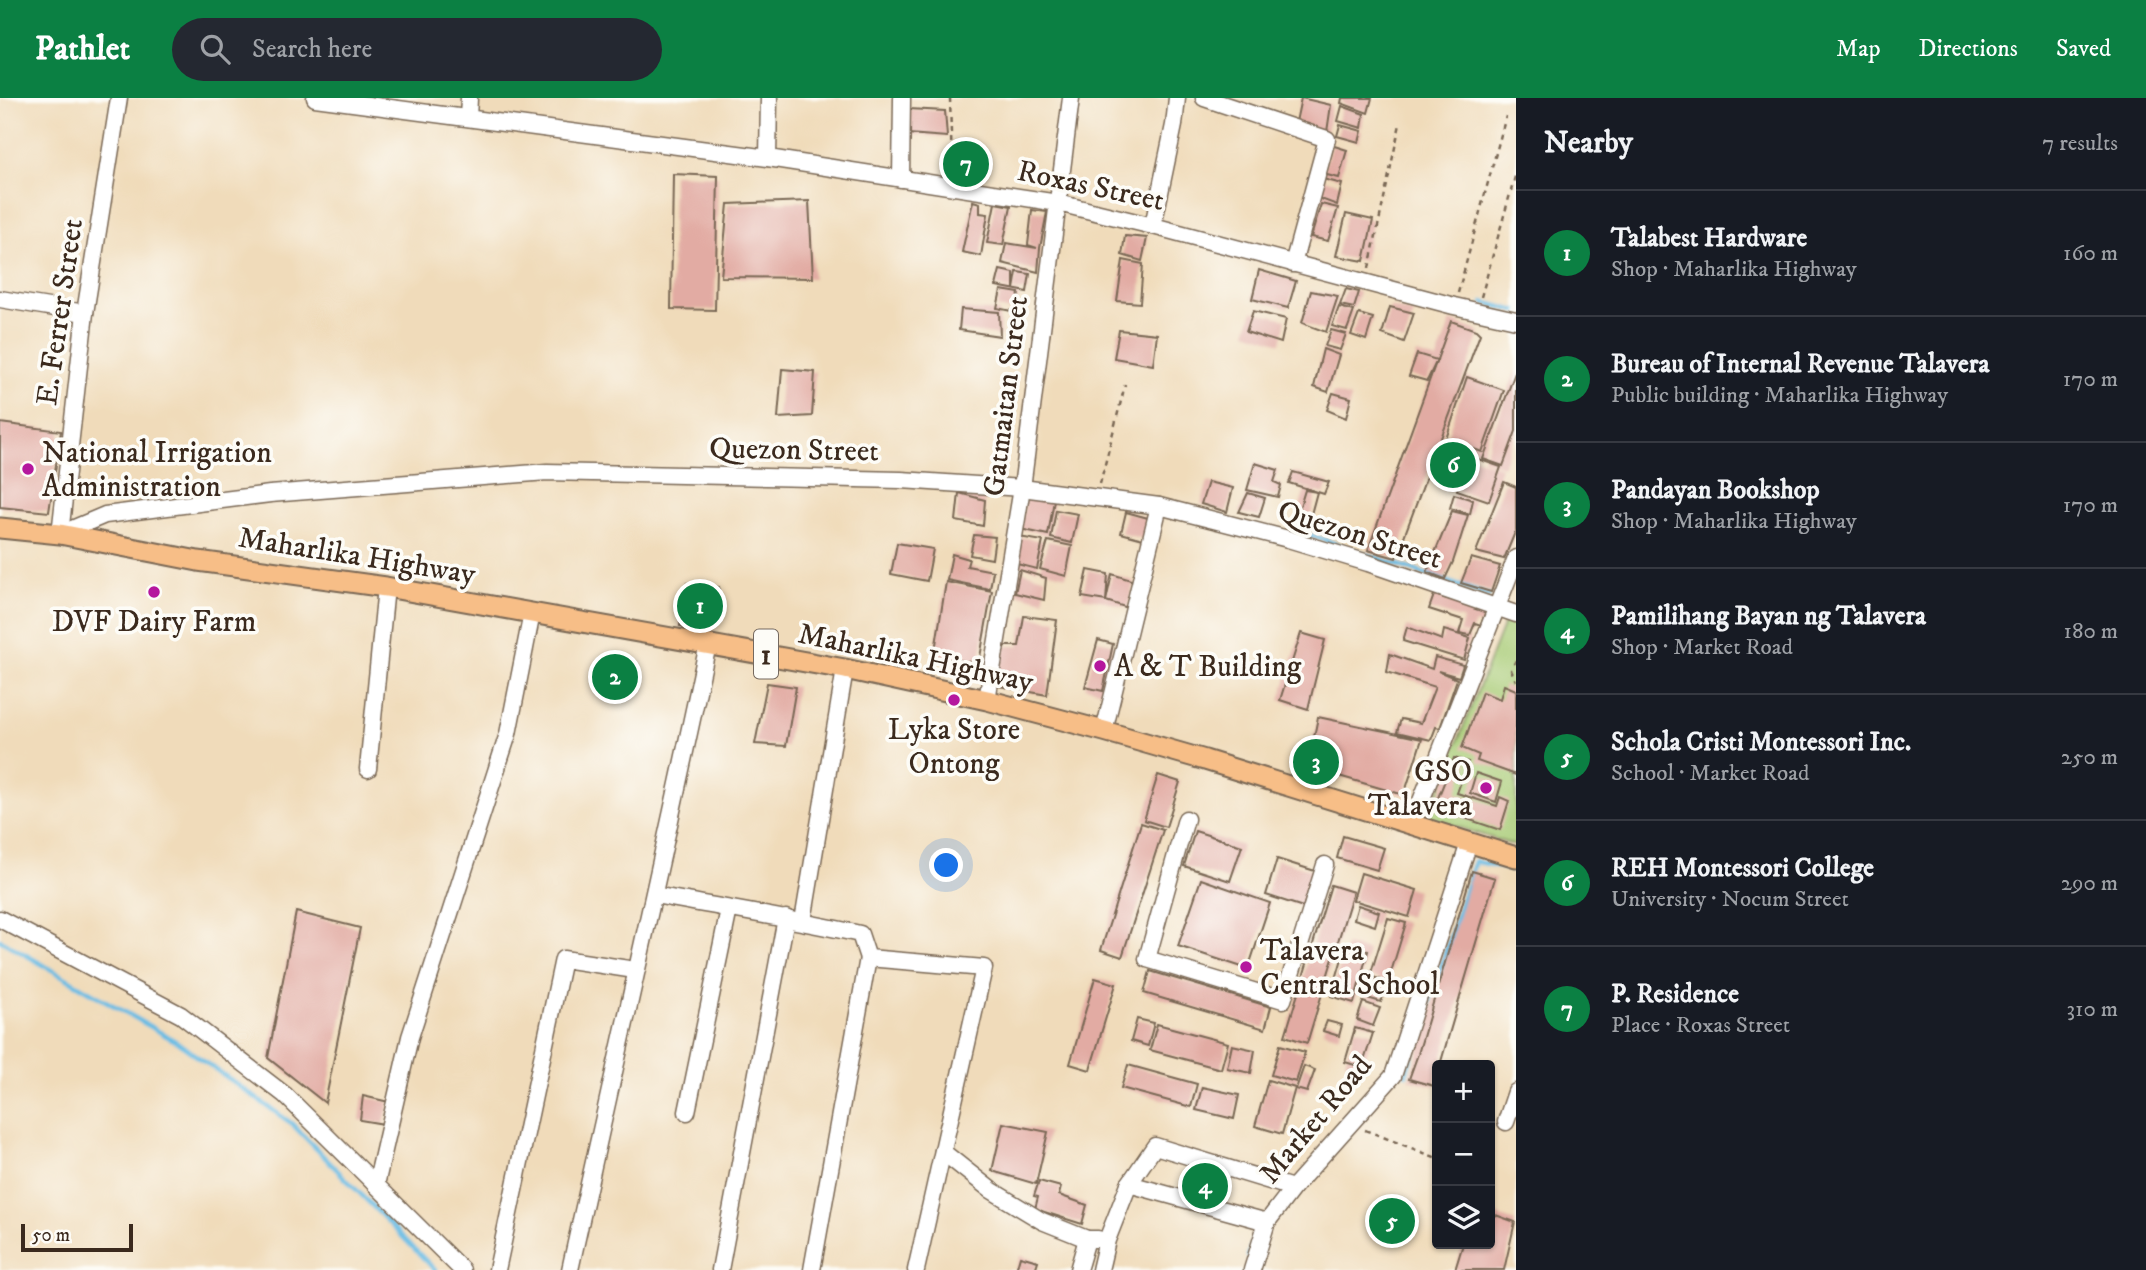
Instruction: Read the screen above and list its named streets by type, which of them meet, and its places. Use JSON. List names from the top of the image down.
{
  "streets": {
    "main road": ["Maharlika Highway", "1"],
    "street": [
      "Roxas Street",
      "E. Ferrer Street",
      "Gatmaitan Street",
      "Quezon Street",
      "Market Road"
    ]
  },
  "crossings": [
    ["Roxas Street", "Gatmaitan Street"],
    ["E. Ferrer Street", "Quezon Street"],
    ["E. Ferrer Street", "Maharlika Highway"],
    ["Gatmaitan Street", "Quezon Street"],
    ["Gatmaitan Street", "Maharlika Highway"],
    ["Quezon Street", "Maharlika Highway"],
    ["Maharlika Highway", "Market Road"]
  ],
  "places": [
    "National Irrigation Administration",
    "DVF Dairy Farm",
    "A & T Building",
    "Lyka Store Ontong",
    "GSO Talavera",
    "Talavera Central School"
  ],
  "scale_bar": "50 m",
  "page": {
    "header": "Pathlet",
    "search": "Search here",
    "nav": ["Map", "Directions", "Saved"],
    "heading": ["Nearby", "7 results"],
    "pins": [
      "7",
      "6",
      "1",
      "2",
      "3",
      "4",
      "5"
    ],
    "list": [
      {
        "mark": "1",
        "name": "Talabest Hardware",
        "note": "Shop · Maharlika Highway",
        "value": "160 m"
      },
      {
        "mark": "2",
        "name": "Bureau of Internal Revenue Talavera",
        "note": "Public building · Maharlika Highway",
        "value": "170 m"
      },
      {
        "mark": "3",
        "name": "Pandayan Bookshop",
        "note": "Shop · Maharlika Highway",
        "value": "170 m"
      },
      {
        "mark": "4",
        "name": "Pamilihang Bayan ng Talavera",
        "note": "Shop · Market Road",
        "value": "180 m"
      },
      {
        "mark": "5",
        "name": "Schola Cristi Montessori Inc.",
        "note": "School · Market Road",
        "value": "250 m"
      },
      {
        "mark": "6",
        "name": "REH Montessori College",
        "note": "University · Nocum Street",
        "value": "290 m"
      },
      {
        "mark": "7",
        "name": "P. Residence",
        "note": "Place · Roxas Street",
        "value": "310 m"
      }
    ],
    "map_buttons": ["+", "−"],
    "scale": "50 m"
  }
}
